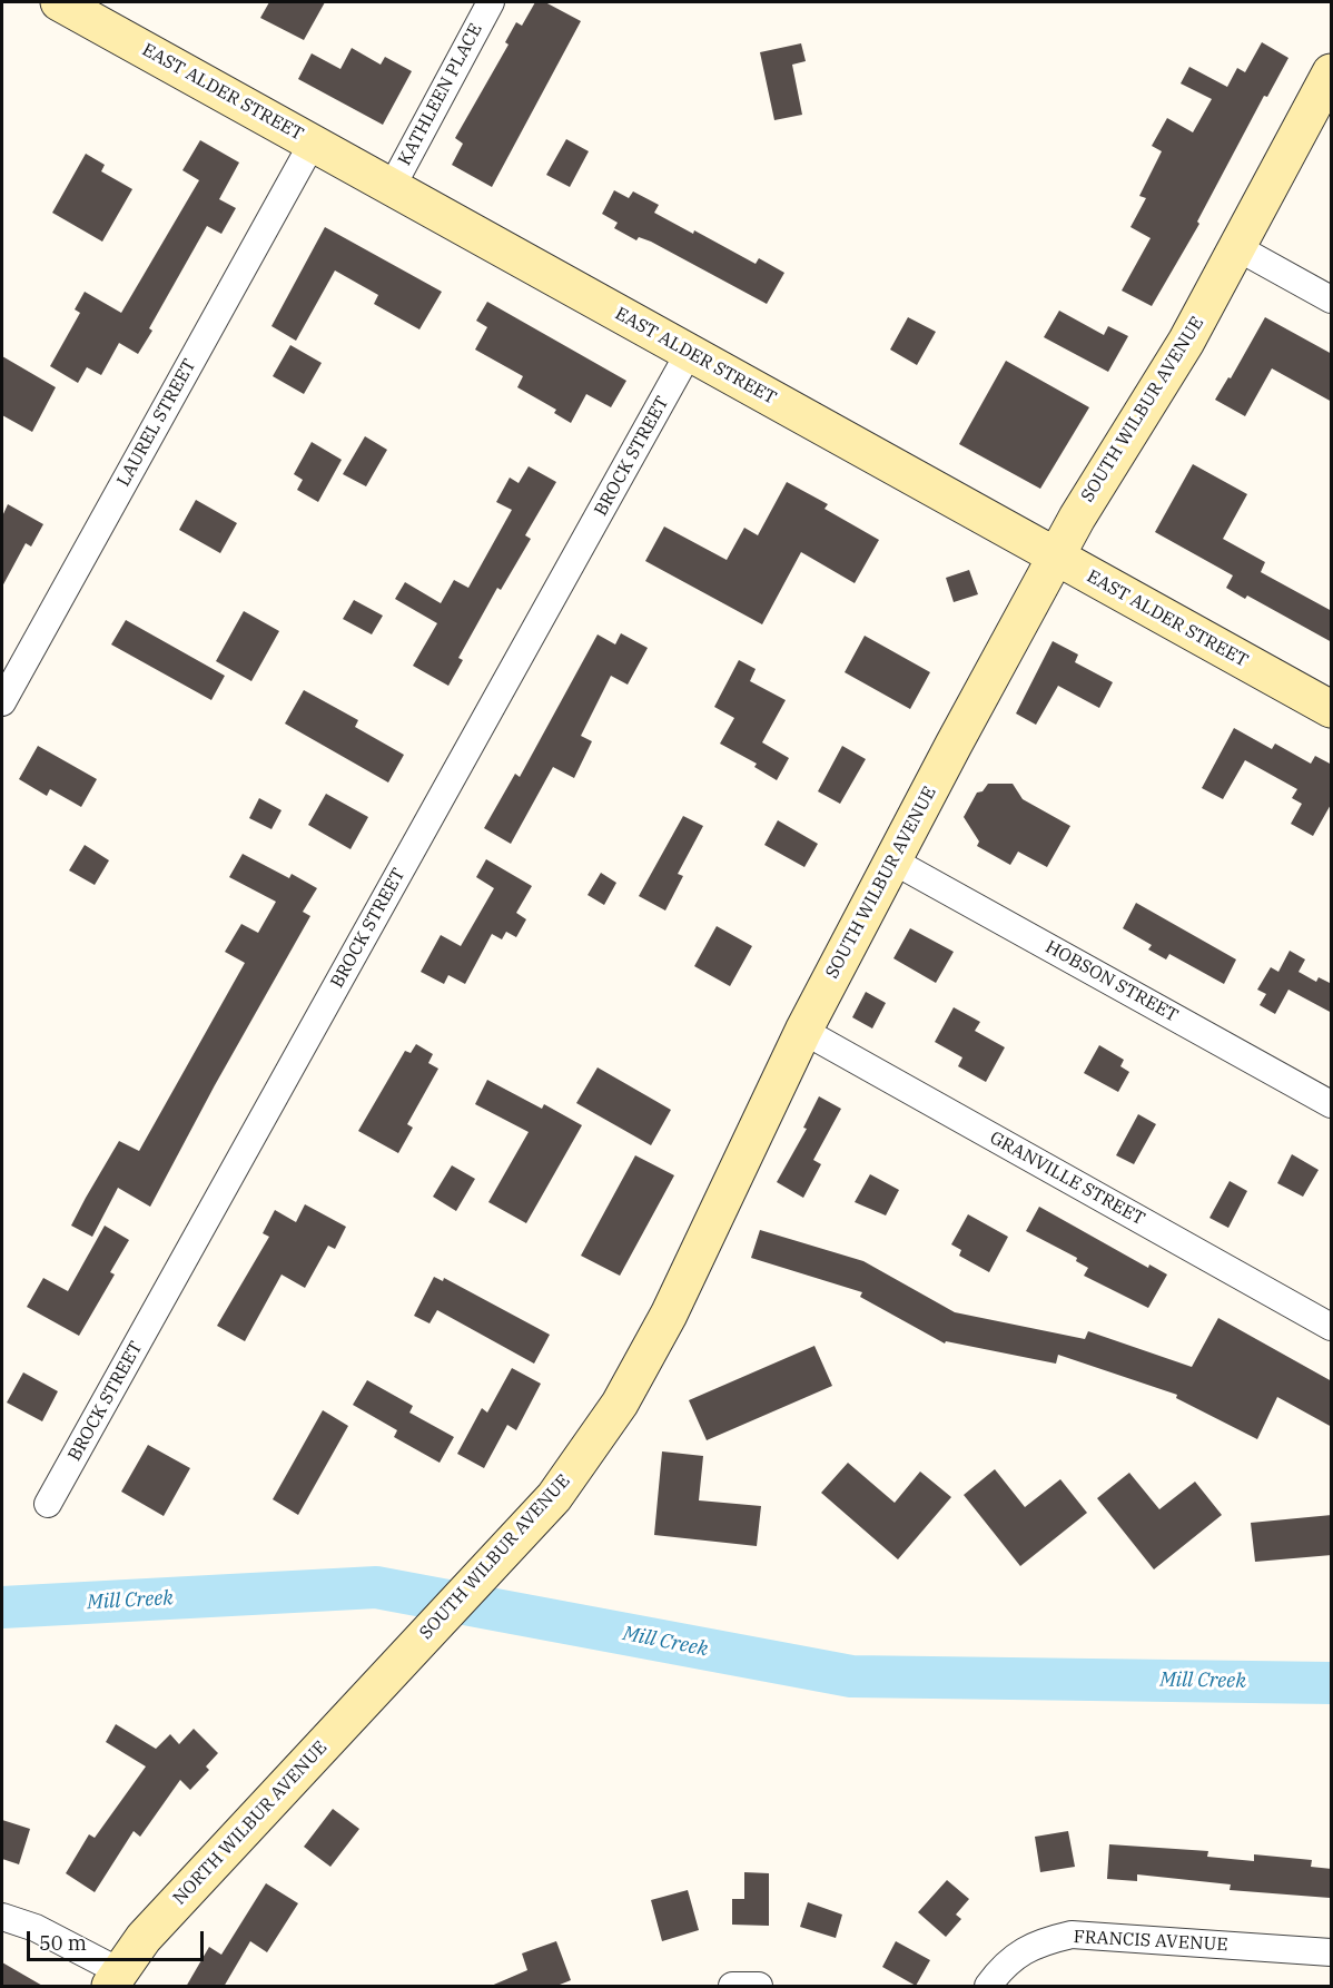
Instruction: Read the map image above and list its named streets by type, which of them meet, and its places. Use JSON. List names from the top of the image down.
{
  "streets": {
    "main road": ["EAST ALDER STREET", "SOUTH WILBUR AVENUE", "NORTH WILBUR AVENUE"],
    "street": [
      "KATHLEEN PLACE",
      "LAUREL STREET",
      "BROCK STREET",
      "HOBSON STREET",
      "GRANVILLE STREET",
      "FRANCIS AVENUE"
    ]
  },
  "crossings": [
    ["EAST ALDER STREET", "KATHLEEN PLACE"],
    ["EAST ALDER STREET", "SOUTH WILBUR AVENUE"],
    ["EAST ALDER STREET", "LAUREL STREET"],
    ["EAST ALDER STREET", "BROCK STREET"],
    ["SOUTH WILBUR AVENUE", "HOBSON STREET"],
    ["SOUTH WILBUR AVENUE", "GRANVILLE STREET"],
    ["SOUTH WILBUR AVENUE", "NORTH WILBUR AVENUE"]
  ],
  "water": ["Mill Creek"],
  "scale_bar": "50 m"
}
